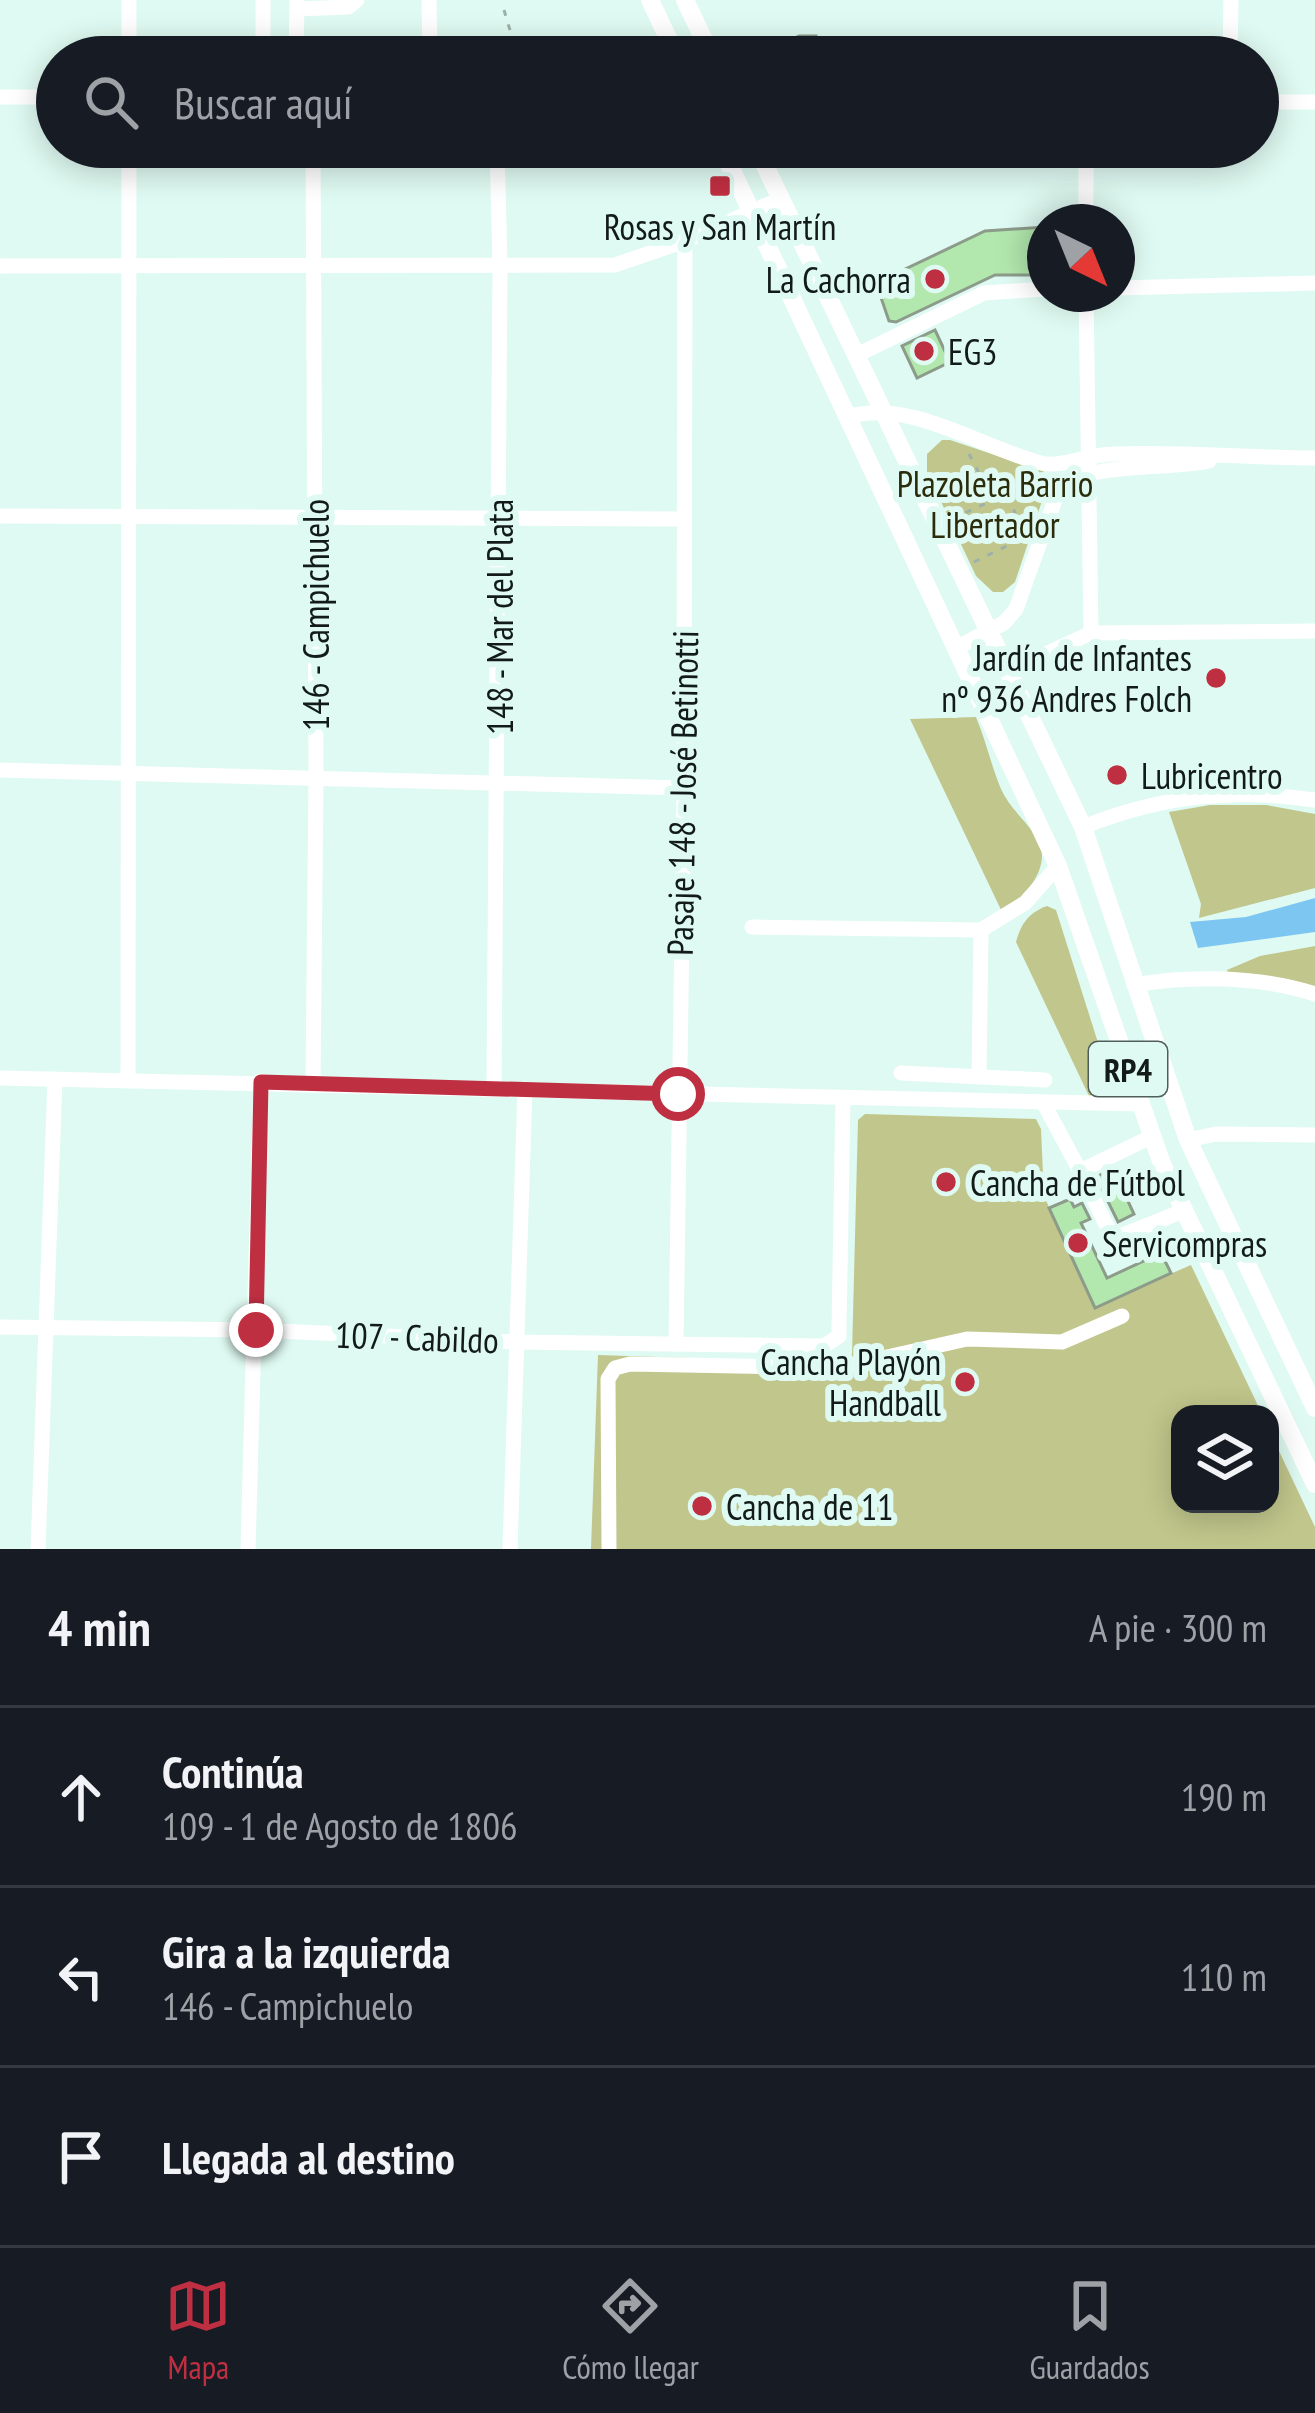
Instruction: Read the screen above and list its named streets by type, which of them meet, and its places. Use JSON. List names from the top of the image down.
{
  "streets": {
    "main road": ["RP4"],
    "street": [
      "146 - Campichuelo",
      "148 - Mar del Plata",
      "Pasaje 148 - José Betinotti",
      "107 - Cabildo"
    ]
  },
  "crossings": [
    ["Pasaje 148 - José Betinotti", "107 - Cabildo"]
  ],
  "parks": ["Plazoleta Barrio Libertador"],
  "places": {
    "transit": ["Rosas y San Martín"],
    "other": [
      "La Cachorra",
      "EG3",
      "Jardín de Infantes nº 936 Andres Folch",
      "Lubricentro",
      "Cancha de Fútbol",
      "Servicompras",
      "Cancha Playón Handball",
      "Cancha de 11"
    ]
  },
  "north": "bottom right",
  "page": {
    "search": "Buscar aquí",
    "heading": ["4 min", "A pie · 300 m"],
    "list": [
      ["Continúa", "109 - 1 de Agosto de 1806", "190 m"],
      ["Gira a la izquierda", "146 - Campichuelo", "110 m"],
      "Llegada al destino"
    ],
    "nav": ["Mapa", "Cómo llegar", "Guardados"]
  }
}
